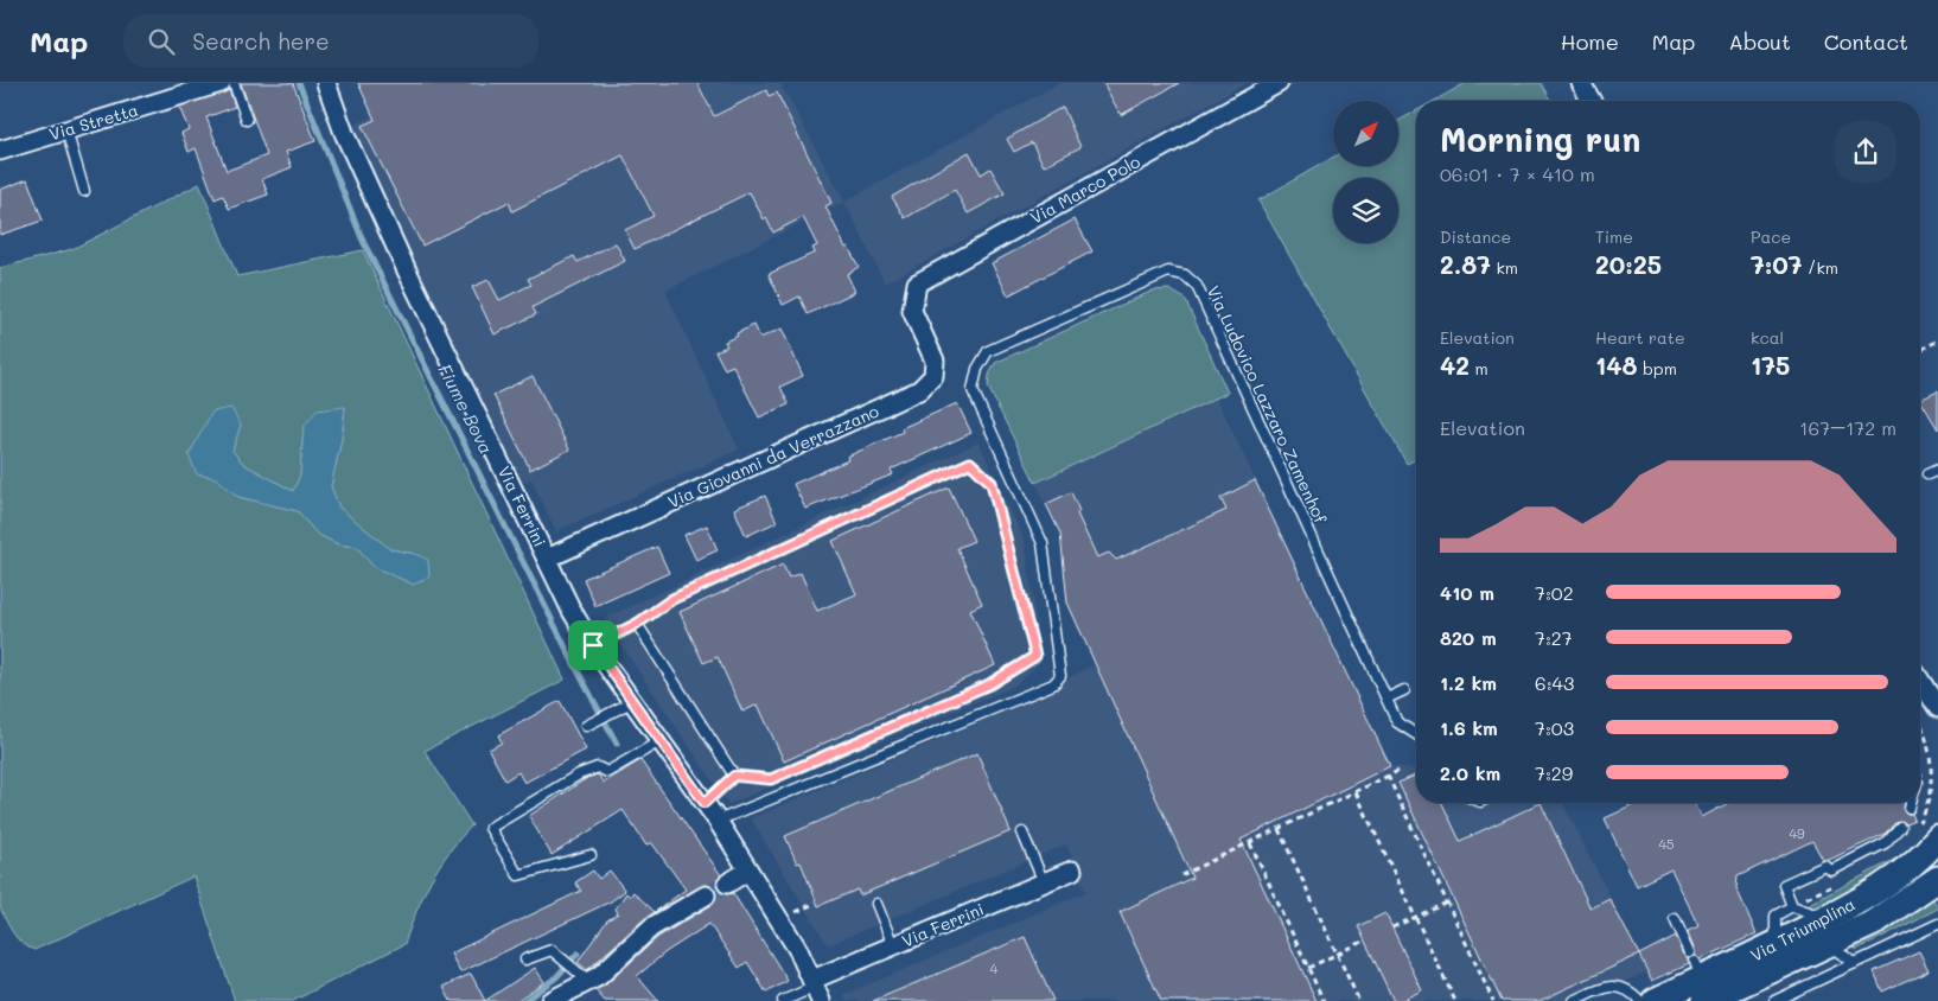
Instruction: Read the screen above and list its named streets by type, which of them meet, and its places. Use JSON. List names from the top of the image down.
{
  "streets": {
    "main road": ["Via Triumplina"],
    "street": [
      "Via Stretta",
      "Via Marco Polo",
      "Via Giovanni da Verrazzano",
      "Via Ferrini"
    ],
    "lane": ["Via Ludovico Lazzaro Zamenhof"]
  },
  "crossings": [
    ["Via Marco Polo", "Via Giovanni da Verrazzano"],
    ["Via Ludovico Lazzaro Zamenhof", "Via Ferrini"],
    ["Via Giovanni da Verrazzano", "Via Ferrini"]
  ],
  "water": ["Fiume Bova"],
  "house_numbers": ["49", "45", "4"],
  "north": "top right",
  "page": {
    "header": "Map",
    "search": "Search here",
    "nav": [
      "Home",
      "Map",
      "About",
      "Contact"
    ],
    "heading": ["Morning run", "06:01 · 7 × 410 m"],
    "stats": [
      ["Distance", "2.87 km"],
      ["Time", "20:25"],
      ["Pace", "7:07 /km"],
      ["Elevation", "42 m"],
      ["Heart rate", "148 bpm"],
      ["kcal", "175"]
    ],
    "chart": ["Elevation", "167–172 m"],
    "list": [
      {
        "name": "410 m",
        "note": "7:02"
      },
      {
        "name": "820 m",
        "note": "7:27"
      },
      {
        "name": "1.2 km",
        "note": "6:43"
      },
      {
        "name": "1.6 km",
        "note": "7:03"
      },
      {
        "name": "2.0 km",
        "note": "7:29"
      }
    ]
  }
}
